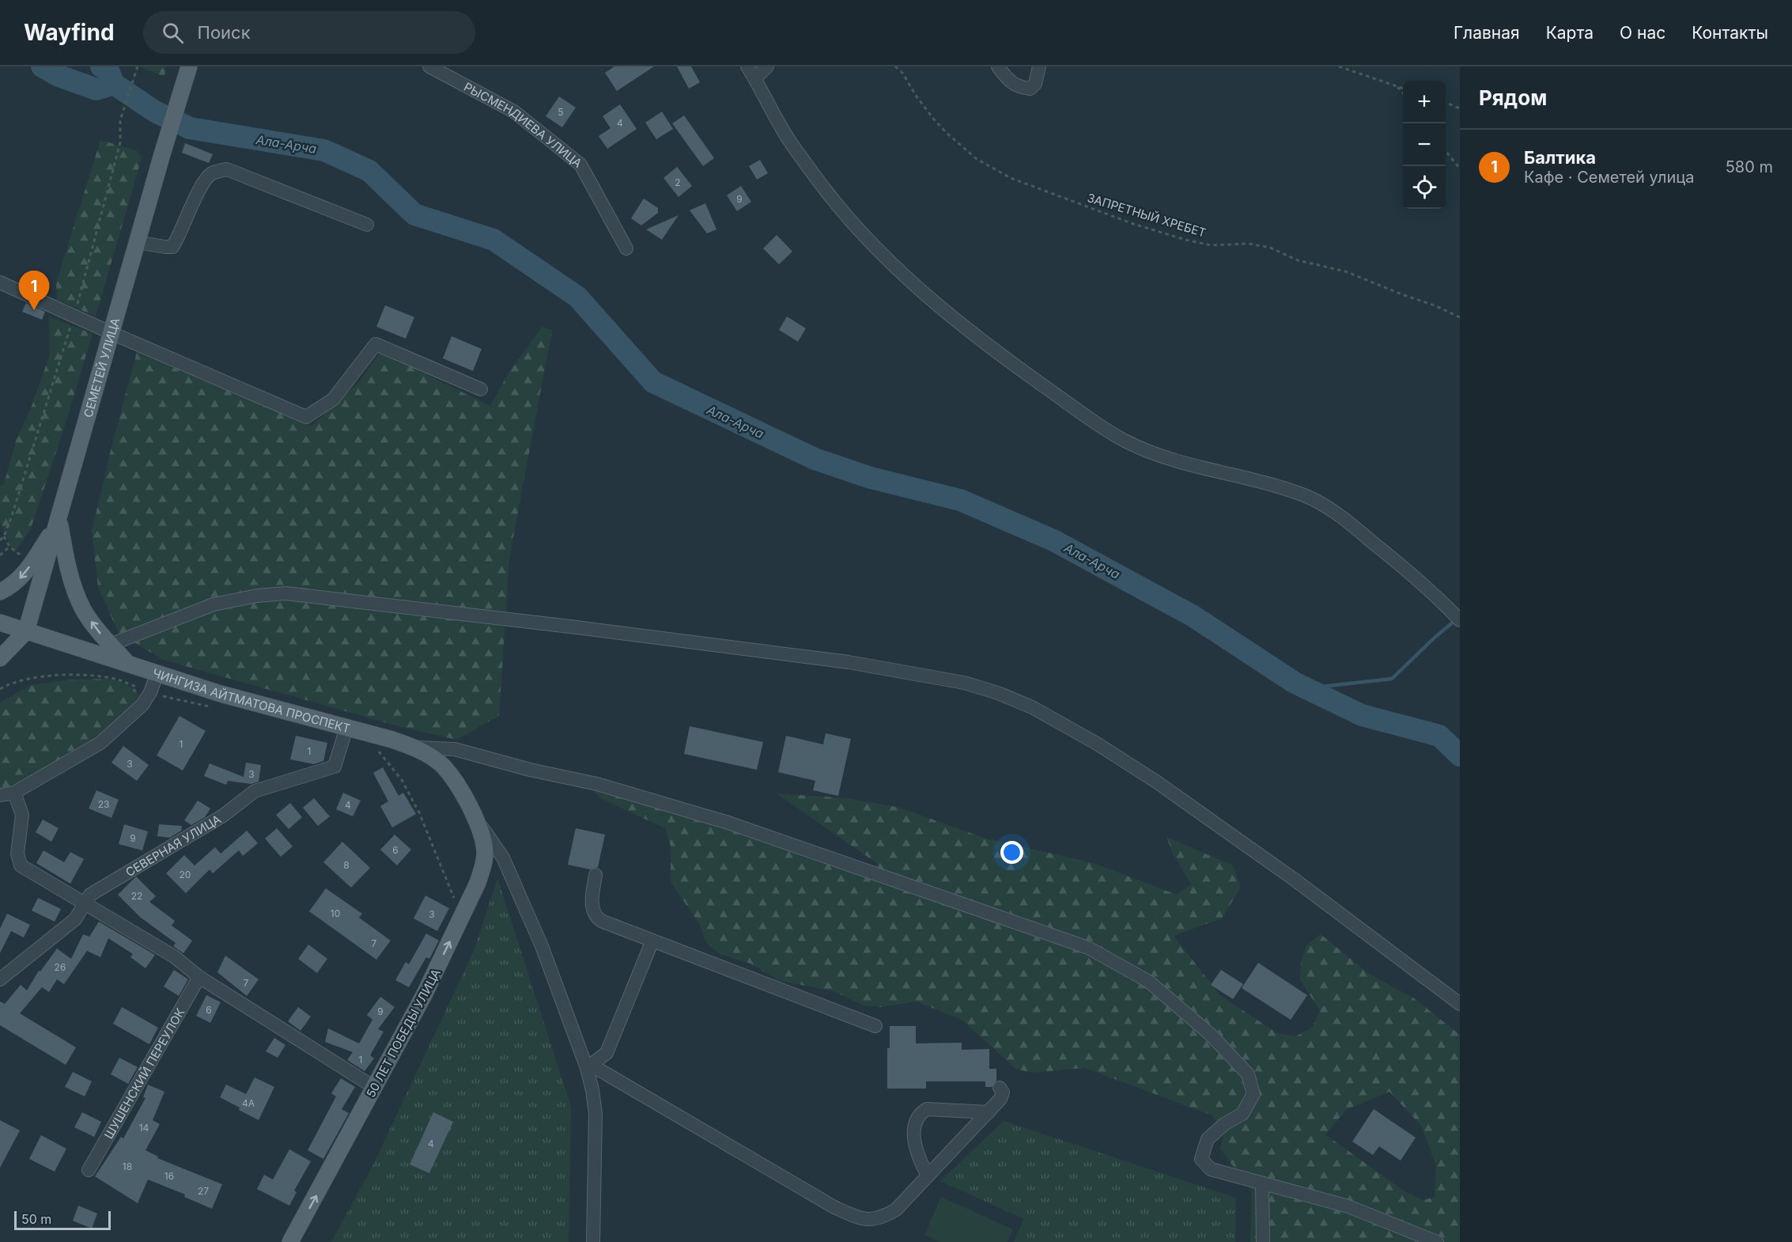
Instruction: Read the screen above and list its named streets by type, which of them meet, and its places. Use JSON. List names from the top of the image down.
{
  "streets": {
    "main road": ["СЕМЕТЕЙ УЛИЦА", "ЧИНГИЗА АЙТМАТОВА ПРОСПЕКТ", "50 ЛЕТ ПОБЕДЫ УЛИЦА"],
    "street": ["РЫСМЕНДИЕВА УЛИЦА", "СЕВЕРНАЯ УЛИЦА", "ШУШЕНСКИЙ ПЕРЕУЛОК"],
    "path": ["ЗАПРЕТНЫЙ ХРЕБЕТ"]
  },
  "crossings": [
    ["СЕМЕТЕЙ УЛИЦА", "ЧИНГИЗА АЙТМАТОВА ПРОСПЕКТ"],
    ["ЧИНГИЗА АЙТМАТОВА ПРОСПЕКТ", "СЕВЕРНАЯ УЛИЦА"],
    ["ЧИНГИЗА АЙТМАТОВА ПРОСПЕКТ", "50 ЛЕТ ПОБЕДЫ УЛИЦА"]
  ],
  "one_way": ["50 ЛЕТ ПОБЕДЫ УЛИЦА"],
  "water": ["Ала-Арча"],
  "house_numbers": [
    "5",
    "4",
    "2",
    "9",
    "1",
    "1",
    "3",
    "3",
    "23",
    "4",
    "9",
    "6",
    "8",
    "20",
    "22",
    "10",
    "3",
    "7",
    "26",
    "7",
    "6",
    "9",
    "1",
    "4А",
    "14",
    "4",
    "18",
    "16",
    "27"
  ],
  "scale_bar": "50 m",
  "page": {
    "header": "Wayfind",
    "search": "Поиск",
    "nav": [
      "Главная",
      "Карта",
      "О нас",
      "Контакты"
    ],
    "heading": "Рядом",
    "map_buttons": ["+", "−"],
    "list": [
      {
        "mark": "1",
        "name": "Балтика",
        "note": "Кафе · Семетей улица",
        "value": "580 m"
      }
    ],
    "pins": "1",
    "scale": "50 m"
  }
}
